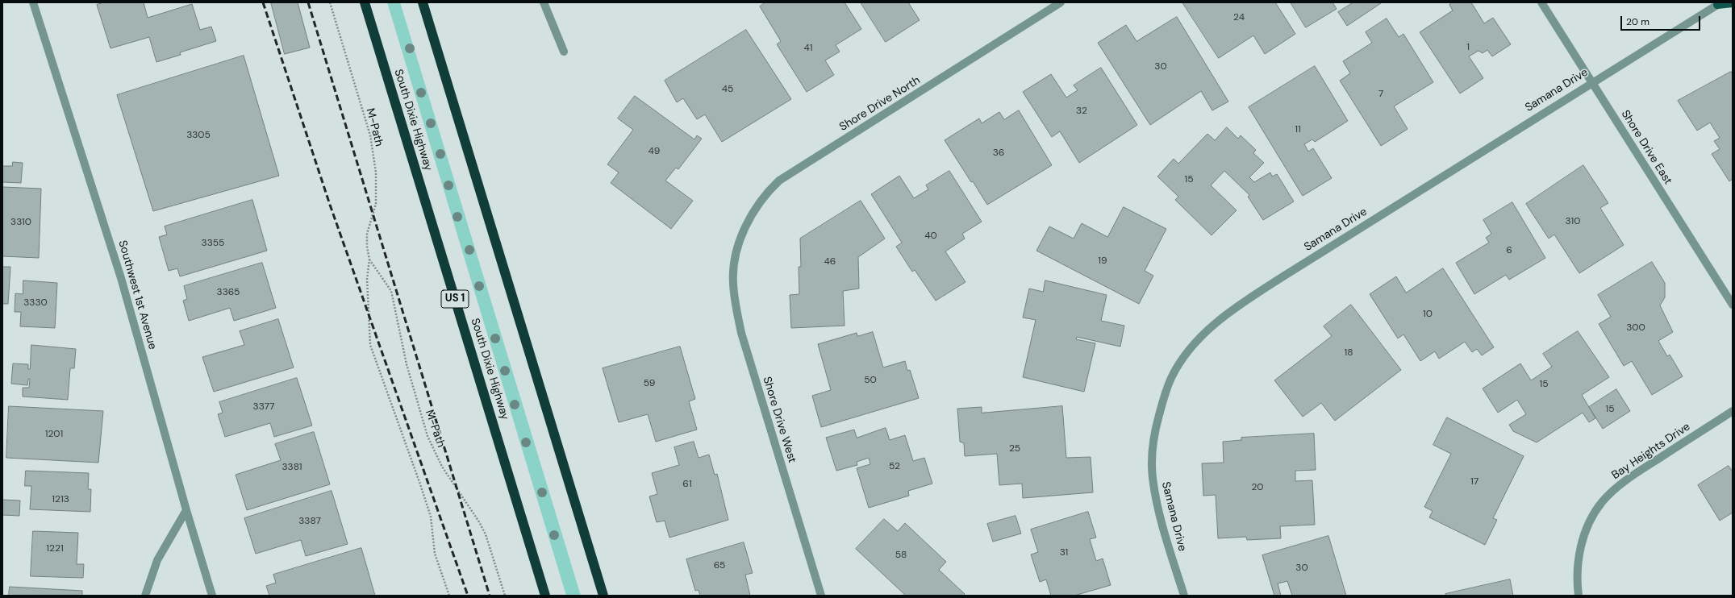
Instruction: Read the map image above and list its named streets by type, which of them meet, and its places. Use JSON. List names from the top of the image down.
{
  "streets": {
    "highway": ["South Dixie Highway", "US 1"],
    "street": [
      "Samana Drive",
      "Shore Drive North",
      "Shore Drive East",
      "Southwest 1st Avenue",
      "Shore Drive West",
      "Bay Heights Drive"
    ],
    "path": ["M-Path"]
  },
  "crossings": [
    ["Samana Drive", "Shore Drive East"],
    ["Shore Drive North", "Shore Drive West"]
  ],
  "house_numbers": [
    "24",
    "1",
    "41",
    "30",
    "45",
    "7",
    "32",
    "11",
    "3305",
    "49",
    "36",
    "15",
    "310",
    "3310",
    "40",
    "3355",
    "6",
    "19",
    "46",
    "3365",
    "3330",
    "10",
    "300",
    "18",
    "50",
    "59",
    "15",
    "3377",
    "15",
    "1201",
    "25",
    "52",
    "3381",
    "17",
    "61",
    "20",
    "1213",
    "3387",
    "1221",
    "31",
    "58",
    "65",
    "30"
  ],
  "scale_bar": "20 m"
}
